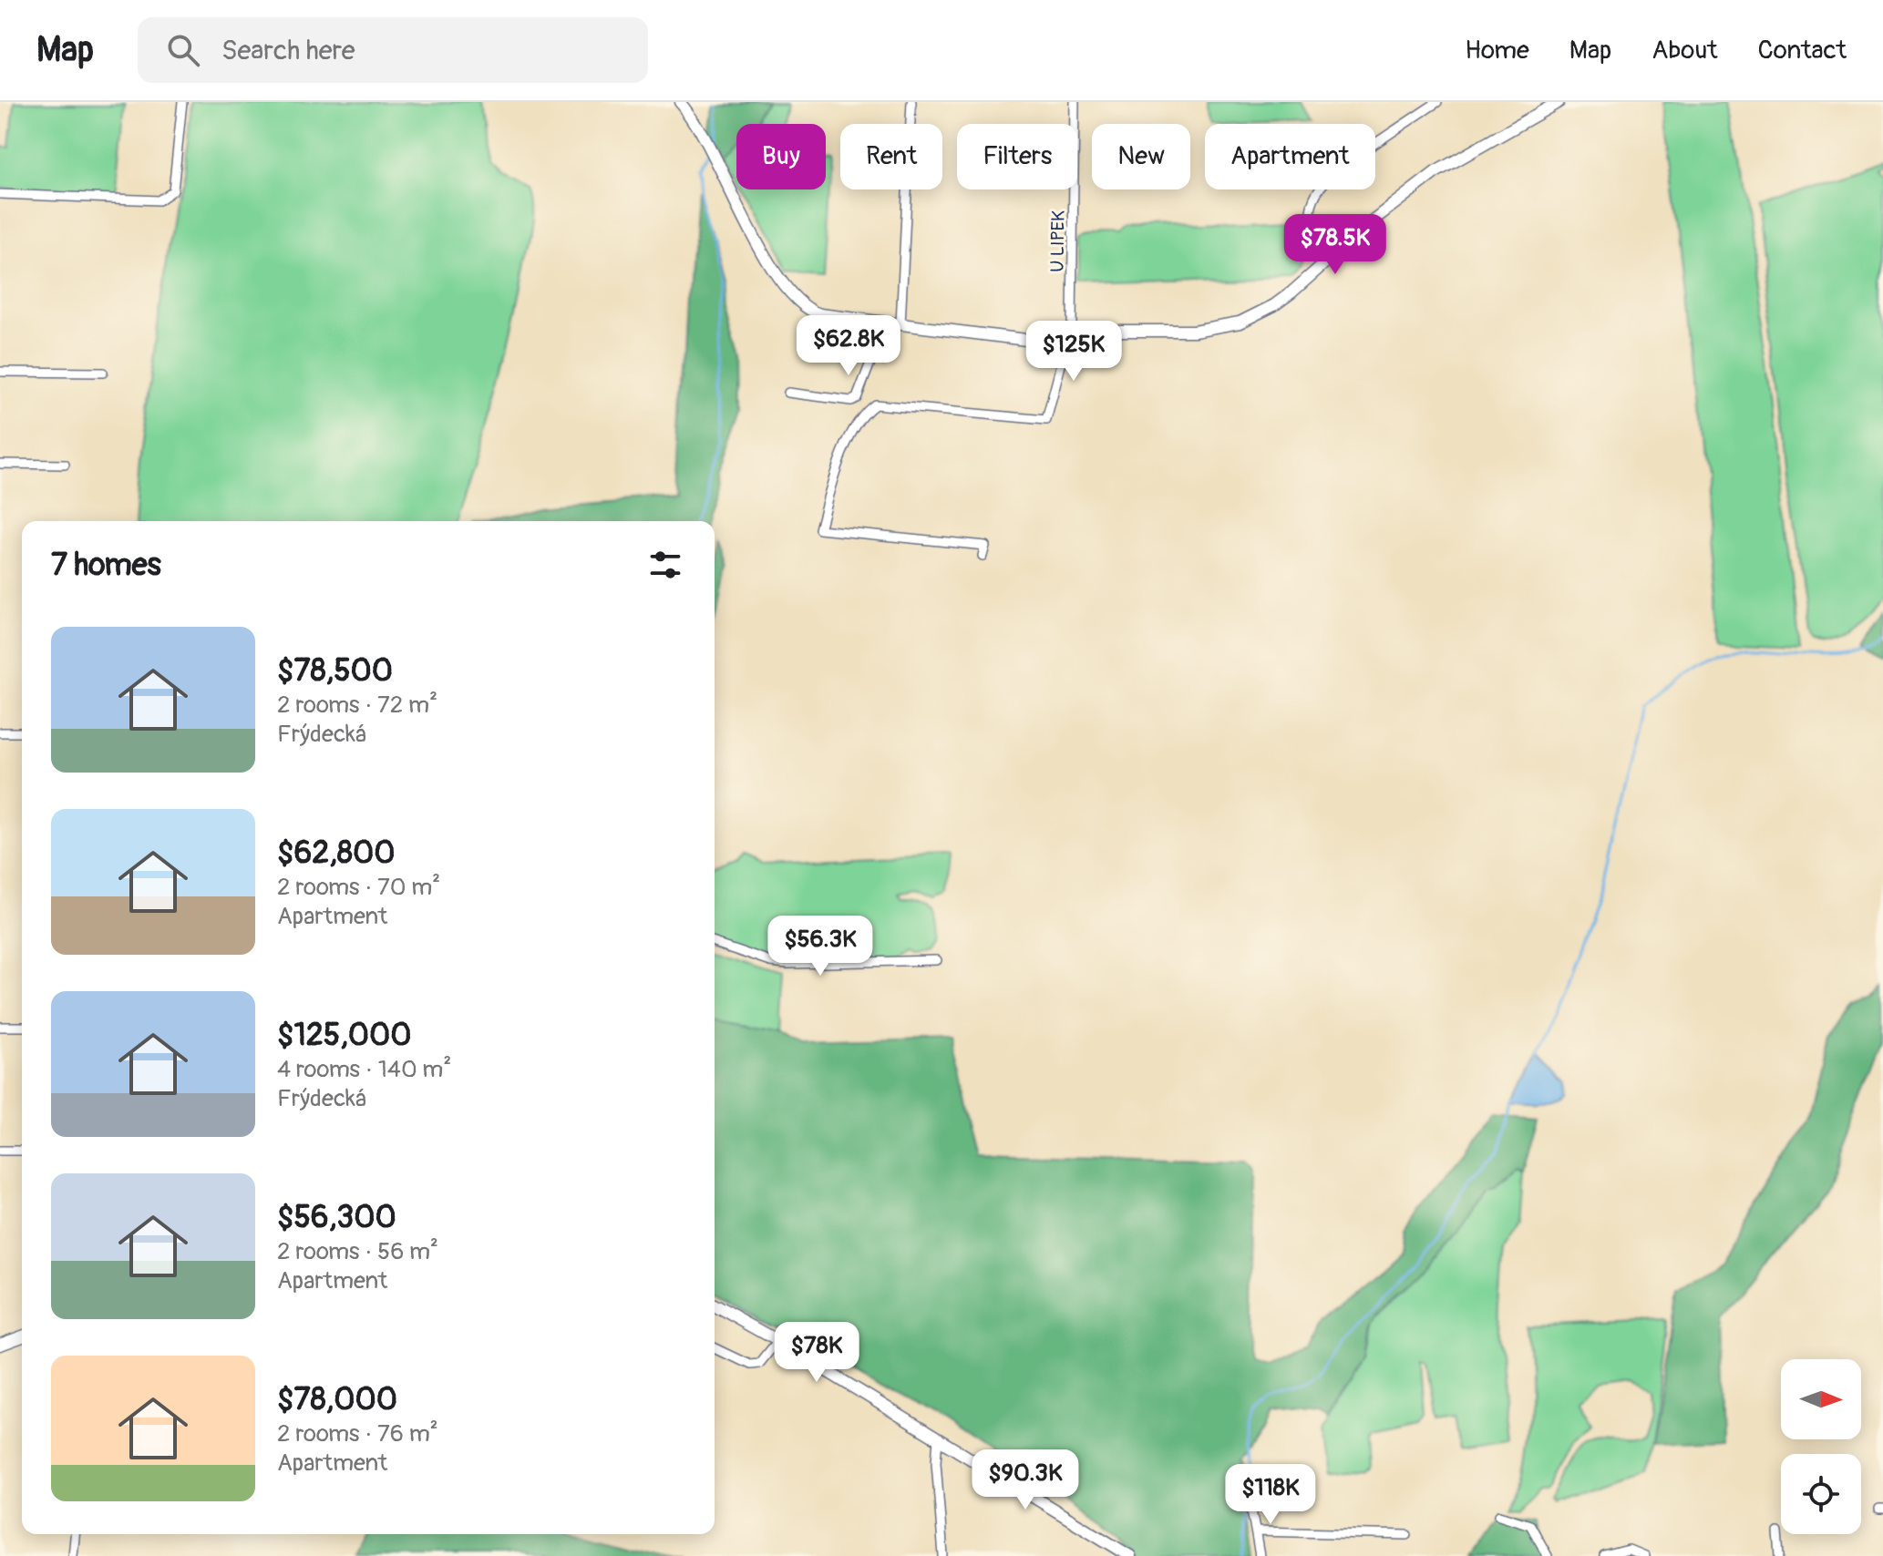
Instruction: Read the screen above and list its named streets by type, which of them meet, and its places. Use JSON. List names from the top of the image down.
{
  "streets": {
    "street": ["U LIPEK"]
  },
  "north": "right",
  "page": {
    "header": "Map",
    "search": "Search here",
    "nav": [
      "Home",
      "Map",
      "About",
      "Contact"
    ],
    "chip": [
      "Buy",
      "Rent",
      "Filters",
      "New",
      "Apartment"
    ],
    "price": [
      "$78.5K",
      "$62.8K",
      "$125K",
      "$56.3K",
      "$78K",
      "$90.3K",
      "$118K"
    ],
    "heading": "7 homes",
    "list": [
      {
        "name": "$78,500",
        "note": "2 rooms · 72 m² · Frýdecká"
      },
      {
        "name": "$62,800",
        "note": "2 rooms · 70 m² · Apartment"
      },
      {
        "name": "$125,000",
        "note": "4 rooms · 140 m² · Frýdecká"
      },
      {
        "name": "$56,300",
        "note": "2 rooms · 56 m² · Apartment"
      },
      {
        "name": "$78,000",
        "note": "2 rooms · 76 m² · Apartment"
      }
    ]
  }
}
